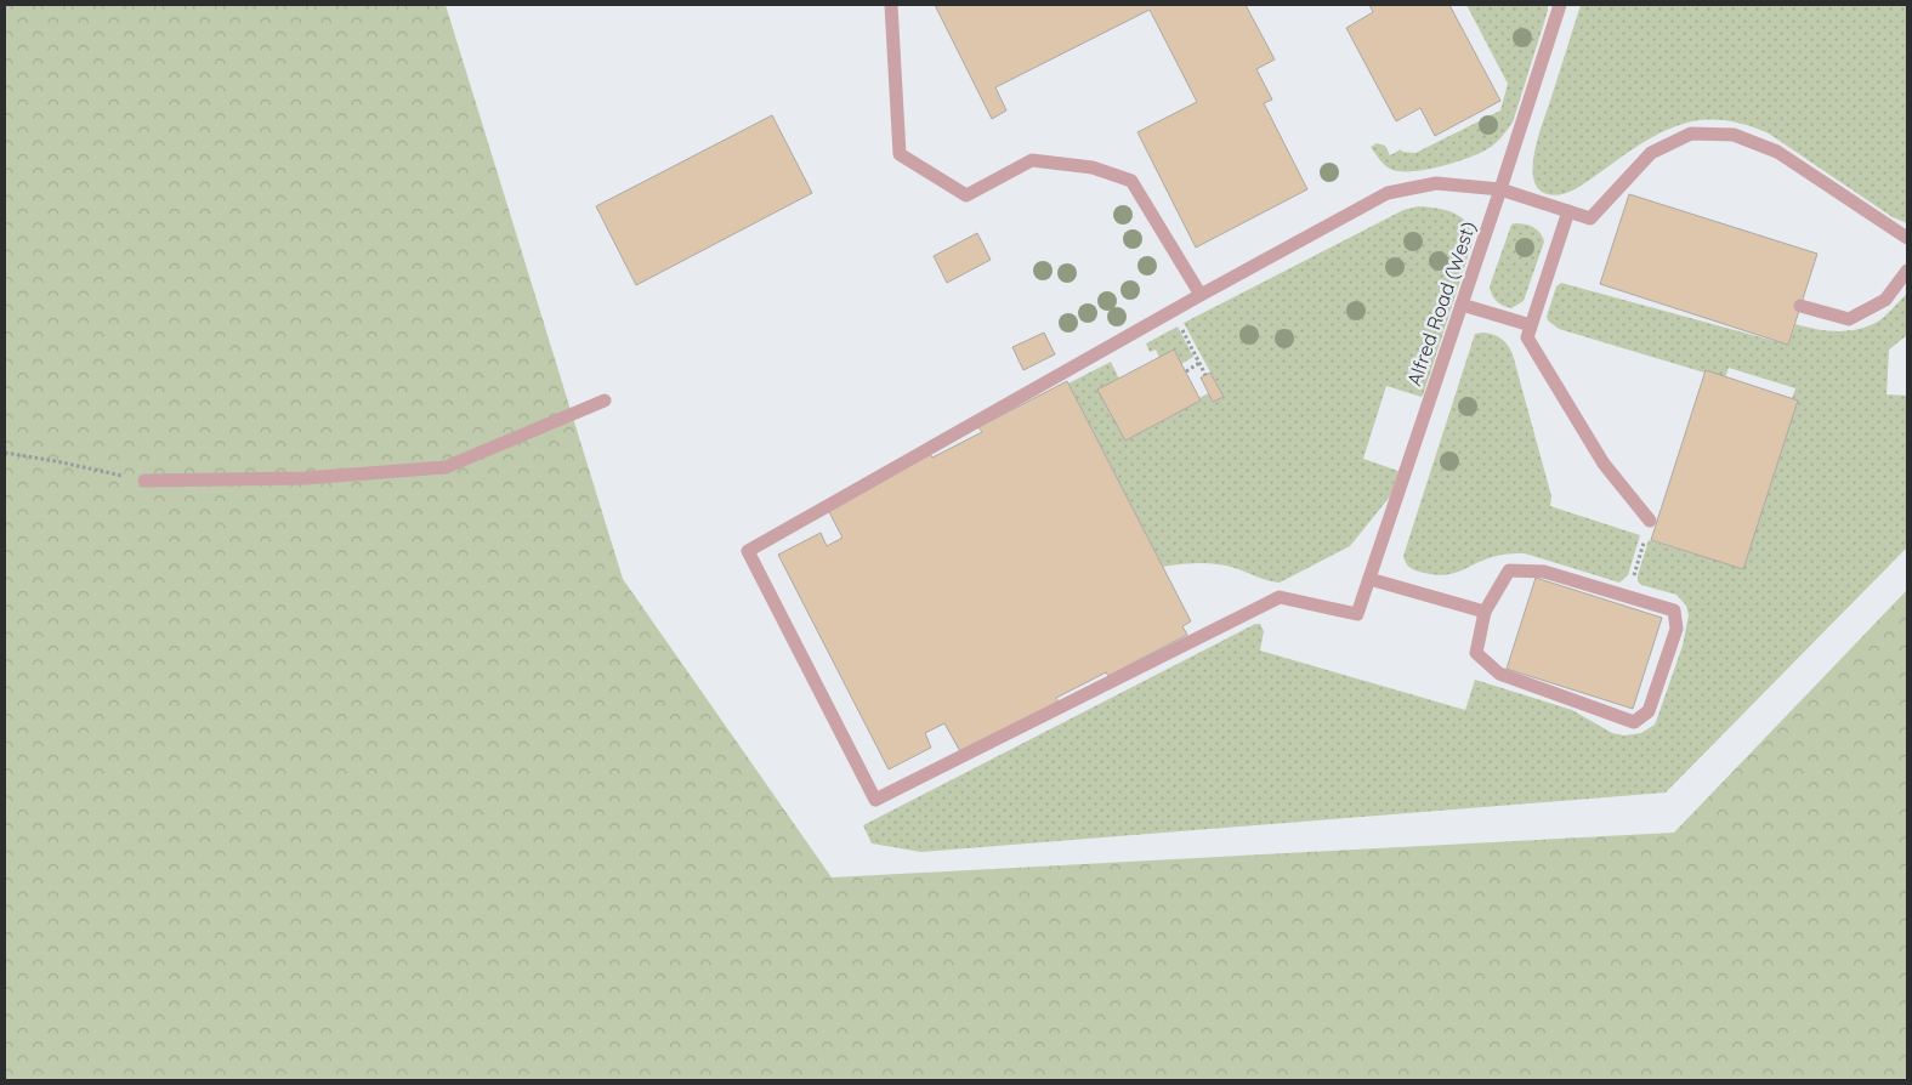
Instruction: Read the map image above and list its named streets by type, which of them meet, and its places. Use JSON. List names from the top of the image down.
{
  "streets": {
    "lane": ["Alfred Road (West)"]
  }
}
